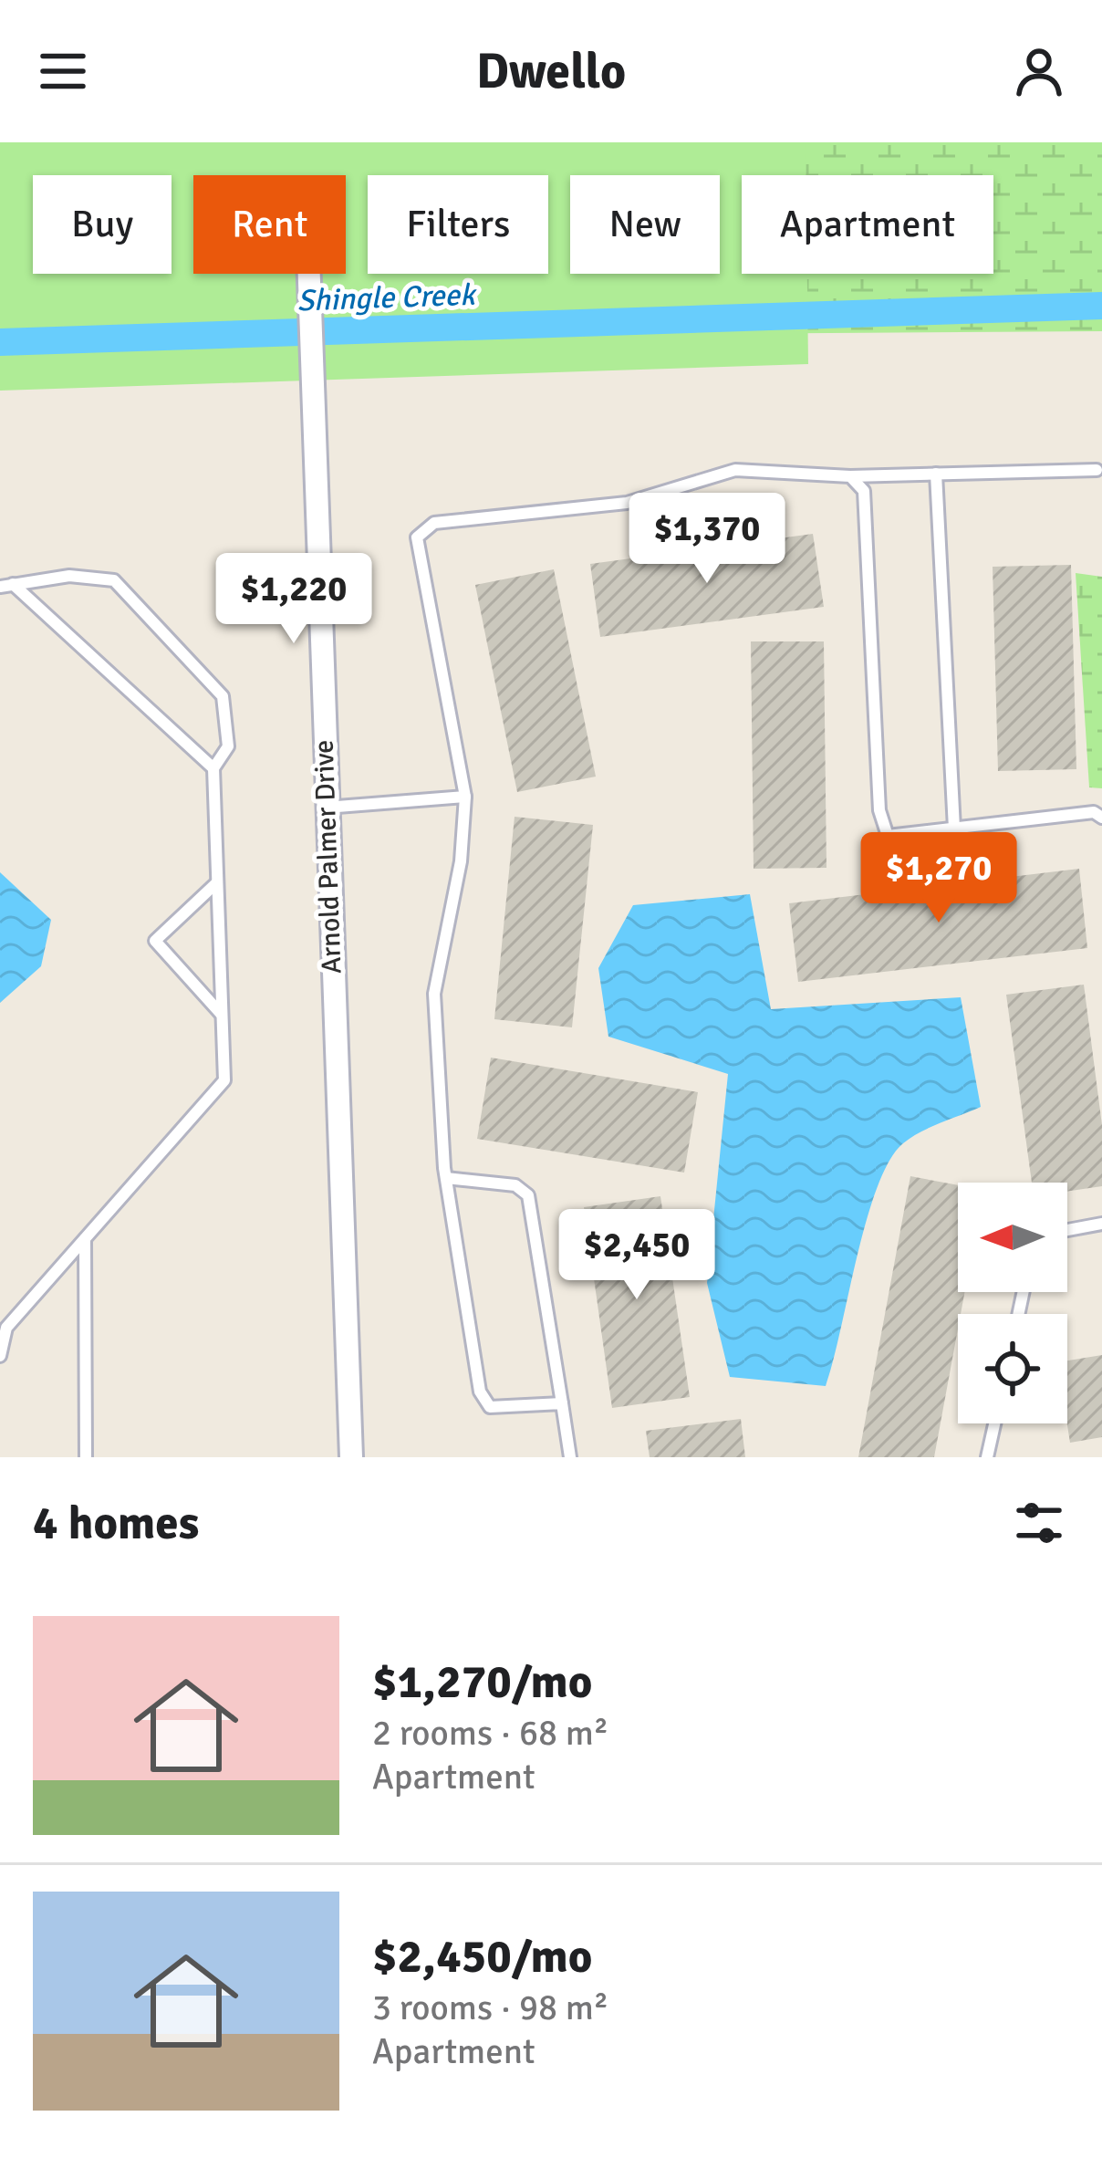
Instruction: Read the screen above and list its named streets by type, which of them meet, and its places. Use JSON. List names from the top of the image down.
{
  "streets": {
    "street": ["Arnold Palmer Drive"]
  },
  "water": ["Shingle Creek"],
  "north": "left",
  "page": {
    "header": "Dwello",
    "chip": [
      "Buy",
      "Rent",
      "Filters",
      "New",
      "Apartment"
    ],
    "price": [
      "$1,370",
      "$1,220",
      "$1,270",
      "$2,450"
    ],
    "heading": "4 homes",
    "list": [
      {
        "name": "$1,270/mo",
        "note": "2 rooms · 68 m² · Apartment"
      },
      {
        "name": "$2,450/mo",
        "note": "3 rooms · 98 m² · Apartment"
      }
    ]
  }
}
